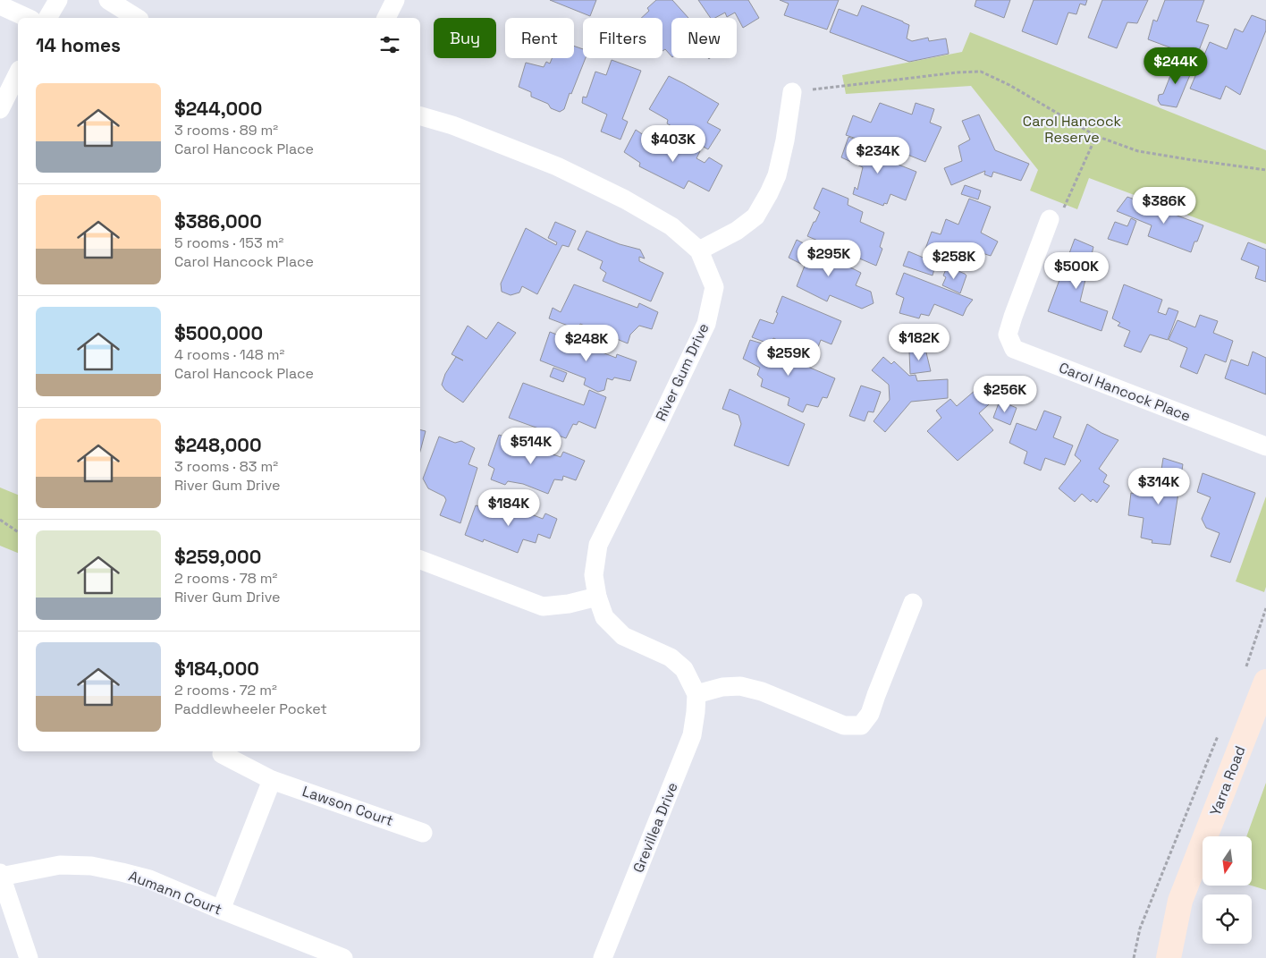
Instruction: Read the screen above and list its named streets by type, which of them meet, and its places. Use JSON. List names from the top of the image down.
{
  "streets": {
    "main road": ["Yarra Road"],
    "street": [
      "River Gum Drive",
      "Carol Hancock Place",
      "Lawson Court",
      "Grevillea Drive",
      "Aumann Court"
    ]
  },
  "crossings": [
    ["River Gum Drive", "Grevillea Drive"]
  ],
  "parks": ["Carol Hancock Reserve"],
  "north": "bottom",
  "page": {
    "chip": [
      "Buy",
      "Rent",
      "Filters",
      "New"
    ],
    "heading": "14 homes",
    "price": [
      "$244K",
      "$403K",
      "$234K",
      "$386K",
      "$295K",
      "$258K",
      "$500K",
      "$182K",
      "$248K",
      "$259K",
      "$256K",
      "$514K",
      "$314K",
      "$184K"
    ],
    "list": [
      {
        "name": "$244,000",
        "note": "3 rooms · 89 m² · Carol Hancock Place"
      },
      {
        "name": "$386,000",
        "note": "5 rooms · 153 m² · Carol Hancock Place"
      },
      {
        "name": "$500,000",
        "note": "4 rooms · 148 m² · Carol Hancock Place"
      },
      {
        "name": "$248,000",
        "note": "3 rooms · 83 m² · River Gum Drive"
      },
      {
        "name": "$259,000",
        "note": "2 rooms · 78 m² · River Gum Drive"
      },
      {
        "name": "$184,000",
        "note": "2 rooms · 72 m² · Paddlewheeler Pocket"
      }
    ]
  }
}
